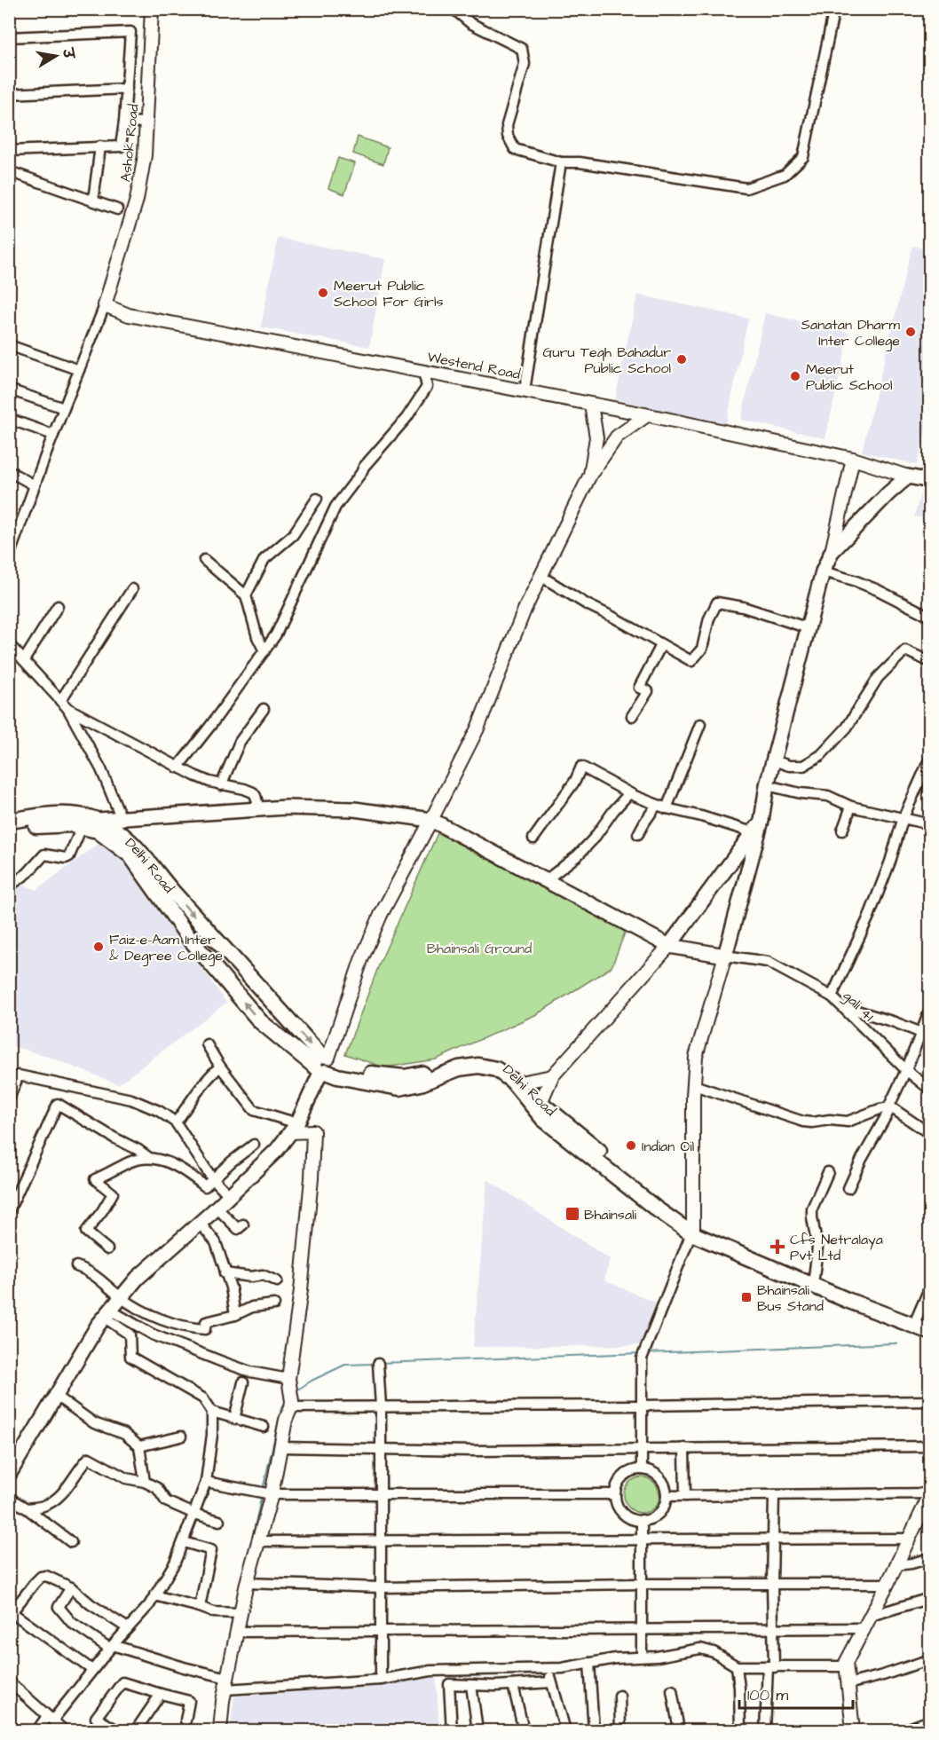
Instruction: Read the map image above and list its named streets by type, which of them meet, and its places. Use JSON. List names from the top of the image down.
{
  "streets": {
    "main road": ["Westend Road", "Delhi Road"],
    "street": ["Ashok Road", "gali 41"]
  },
  "crossings": [
    ["Ashok Road", "Westend Road"]
  ],
  "parks": ["Bhainsali Ground"],
  "places": {
    "other": [
      "Meerut Public School For Girls",
      "Sanatan Dharm Inter College",
      "Guru Tegh Bahadur Public School",
      "Meerut Public School",
      "Faiz-e-Aam Inter & Degree College",
      "Indian Oil"
    ],
    "transit": ["Bhainsali", "Bhainsali Bus Stand"],
    "health": ["Cfs Netralaya Pvt Ltd"]
  },
  "scale_bar": "100 m",
  "north": "right"
}
